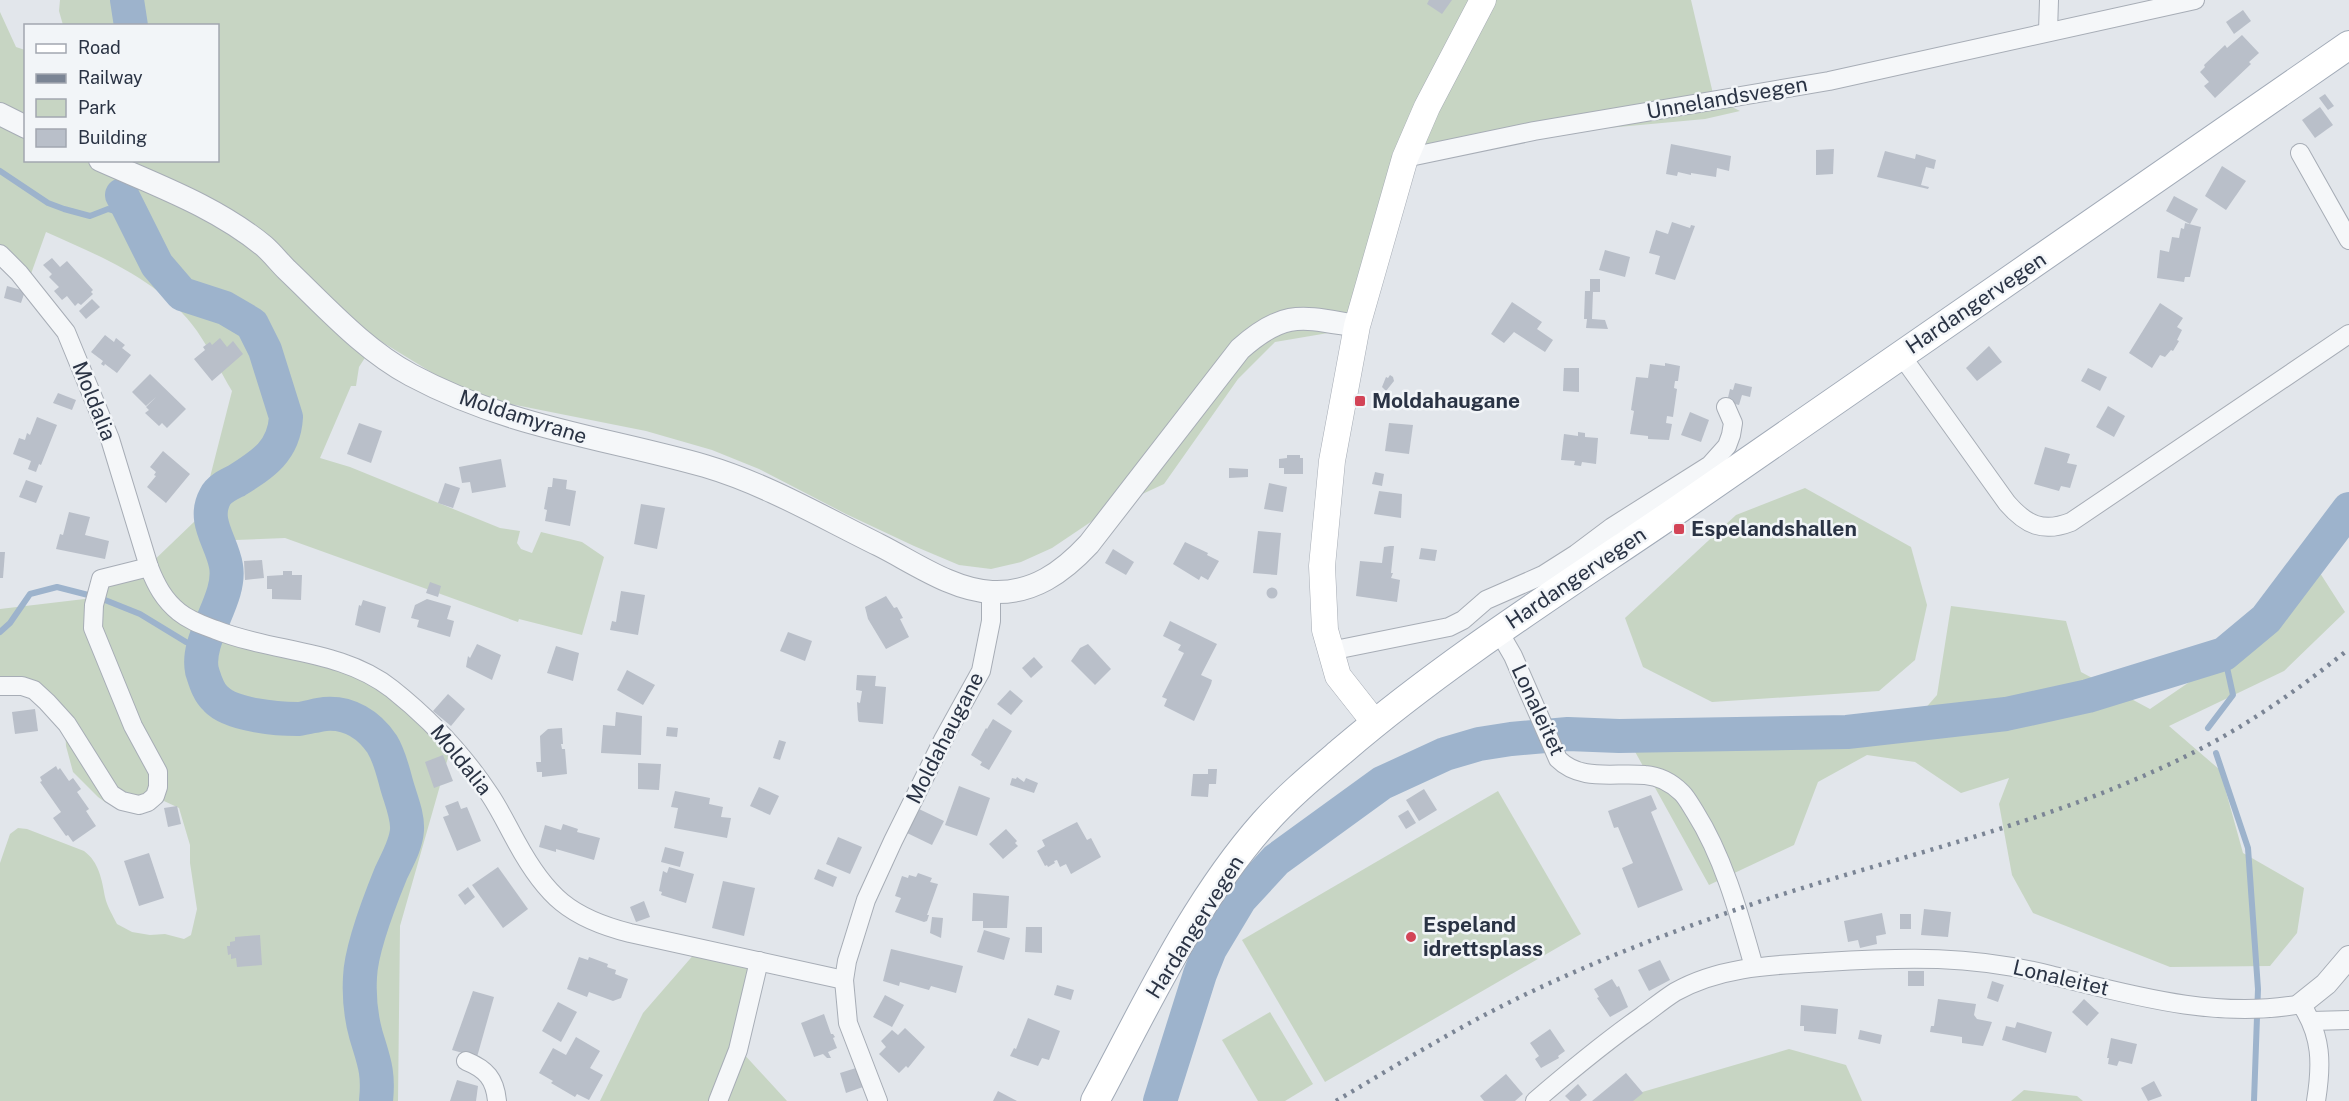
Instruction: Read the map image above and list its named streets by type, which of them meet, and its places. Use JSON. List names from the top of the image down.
{
  "streets": {
    "main road": ["Hardangervegen"],
    "street": [
      "Unnelandsvegen",
      "Moldalia",
      "Moldamyrane",
      "Lonaleitet",
      "Moldahaugane"
    ]
  },
  "crossings": [
    ["Hardangervegen", "Lonaleitet"],
    ["Moldalia", "Moldahaugane"],
    ["Moldamyrane", "Moldahaugane"]
  ],
  "places": {
    "transit": ["Moldahaugane", "Espelandshallen"],
    "other": ["Espeland idrettsplass"]
  },
  "legend": [
    "Road",
    "Railway",
    "Park",
    "Building"
  ]
}
